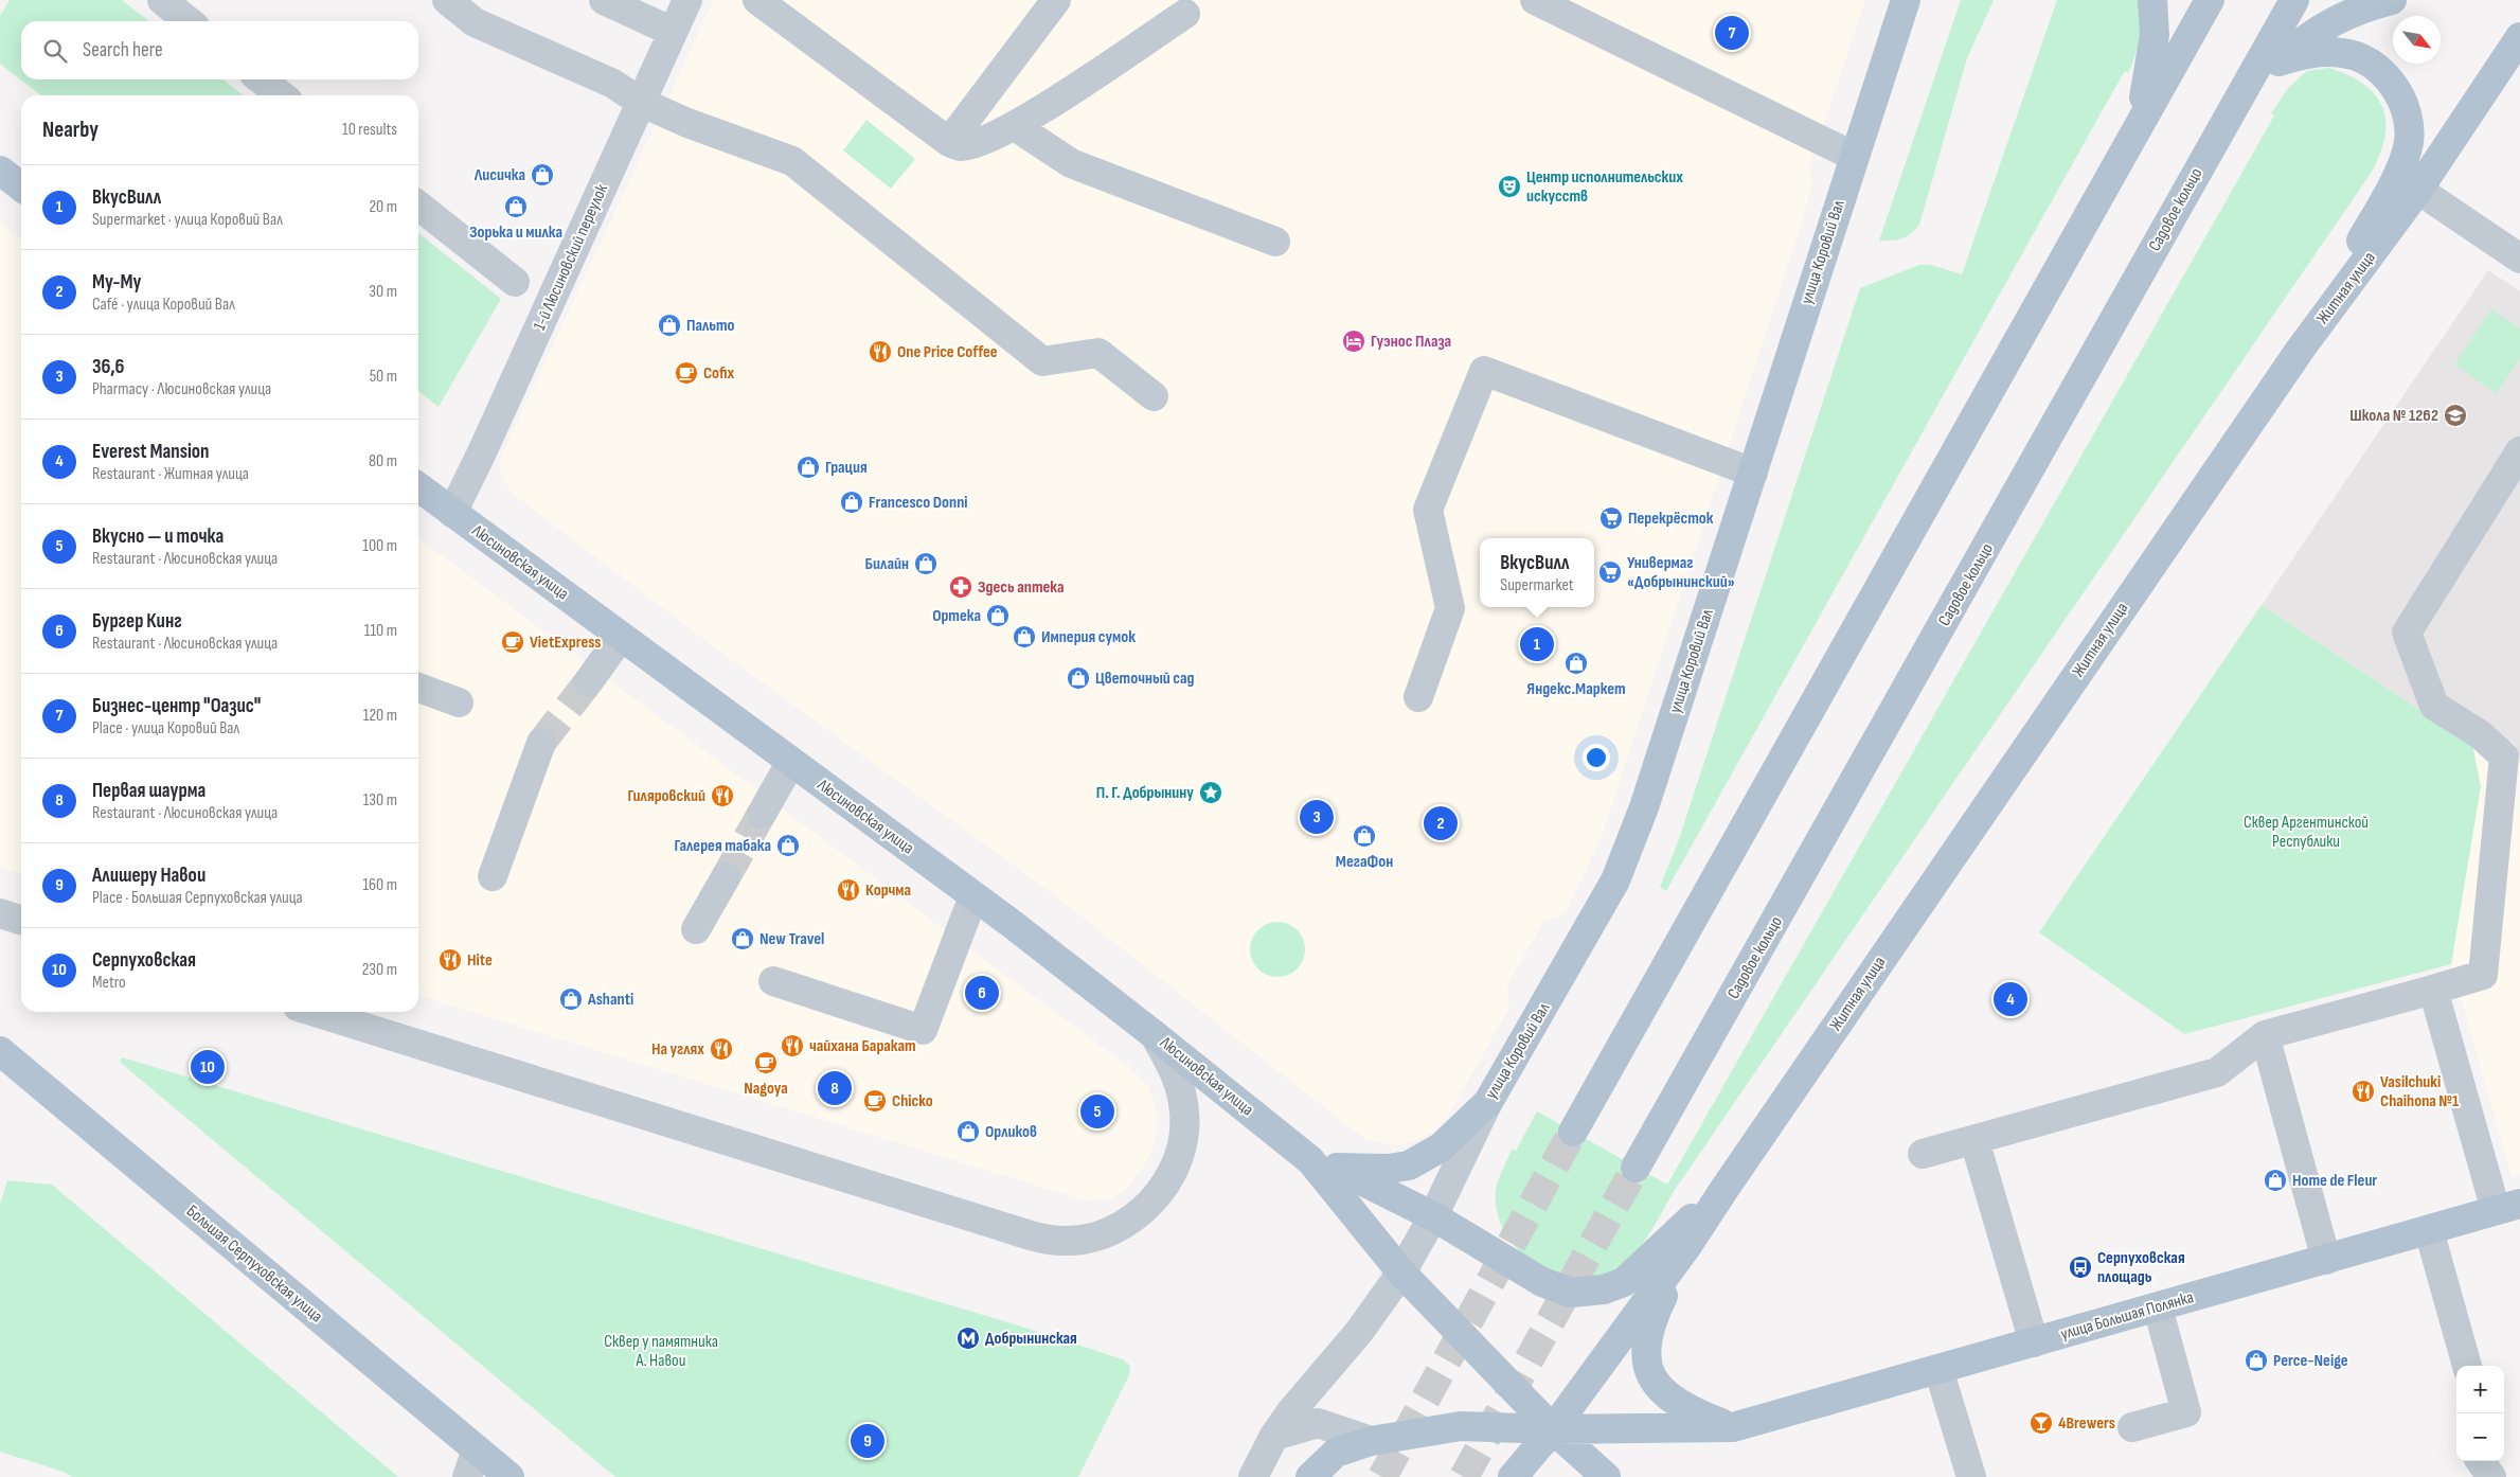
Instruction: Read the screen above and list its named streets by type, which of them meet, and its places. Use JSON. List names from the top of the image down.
{
  "streets": {
    "main road": [
      "Садовое кольцо",
      "улица Коровий Вал",
      "Житная улица",
      "Люсиновская улица",
      "Большая Серпуховская улица",
      "улица Большая Полянка"
    ],
    "street": ["1-й Люсиновский переулок"]
  },
  "crossings": [
    ["улица Коровий Вал", "Люсиновская улица"],
    ["1-й Люсиновский переулок", "Люсиновская улица"]
  ],
  "parks": ["Сквер Аргентинской Республики", "Сквер у памятника А. Навои"],
  "places": {
    "shop": [
      "Лисичка",
      "Зорька и милка",
      "Пальто",
      "Грация",
      "Francesco Donni",
      "Билайн",
      "Ортека",
      "Империя сумок",
      "Яндекс.Маркет",
      "Цветочный сад",
      "МегаФон",
      "Галерея табака",
      "New Travel",
      "Ashanti",
      "Орликов",
      "Home de Fleur",
      "Perce-Neige"
    ],
    "theatre": ["Центр исполнительских искусств"],
    "hotel": ["Гуэнос Плаза"],
    "restaurant": [
      "One Price Coffee",
      "Гиляровский",
      "Корчма",
      "Hite",
      "чайхана Баракат",
      "На углях",
      "Vasilchuki Chaihona №1"
    ],
    "cafe": [
      "Cofix",
      "VietExpress",
      "Nagoya",
      "Chicko"
    ],
    "school or university": ["Школа № 1262"],
    "supermarket": ["Перекрёсток", "Универмаг «Добрынинский»"],
    "pharmacy": ["Здесь аптека"],
    "place": ["П. Г. Добрынину"],
    "bus stop": ["Серпуховская площадь"],
    "metro station": ["Добрынинская"],
    "bar": ["4Brewers"]
  },
  "north": "bottom right",
  "page": {
    "pins": [
      "7",
      "1",
      "3",
      "2",
      "6",
      "4",
      "10",
      "8",
      "5",
      "9"
    ],
    "search": "Search here",
    "heading": ["Nearby", "10 results"],
    "list": [
      {
        "mark": "1",
        "name": "ВкусВилл",
        "note": "Supermarket · улица Коровий Вал",
        "value": "20 m"
      },
      {
        "mark": "2",
        "name": "Му-Му",
        "note": "Café · улица Коровий Вал",
        "value": "30 m"
      },
      {
        "mark": "3",
        "name": "36,6",
        "note": "Pharmacy · Люсиновская улица",
        "value": "50 m"
      },
      {
        "mark": "4",
        "name": "Everest Mansion",
        "note": "Restaurant · Житная улица",
        "value": "80 m"
      },
      {
        "mark": "5",
        "name": "Вкусно — и точка",
        "note": "Restaurant · Люсиновская улица",
        "value": "100 m"
      },
      {
        "mark": "6",
        "name": "Бургер Кинг",
        "note": "Restaurant · Люсиновская улица",
        "value": "110 m"
      },
      {
        "mark": "7",
        "name": "Бизнес-центр \"Оазис\"",
        "note": "Place · улица Коровий Вал",
        "value": "120 m"
      },
      {
        "mark": "8",
        "name": "Первая шаурма",
        "note": "Restaurant · Люсиновская улица",
        "value": "130 m"
      },
      {
        "mark": "9",
        "name": "Алишеру Навои",
        "note": "Place · Большая Серпуховская улица",
        "value": "160 m"
      },
      {
        "mark": "10",
        "name": "Серпуховская",
        "note": "Metro",
        "value": "230 m"
      }
    ],
    "popup": ["ВкусВилл", "Supermarket"],
    "map_buttons": ["+", "−"]
  }
}
